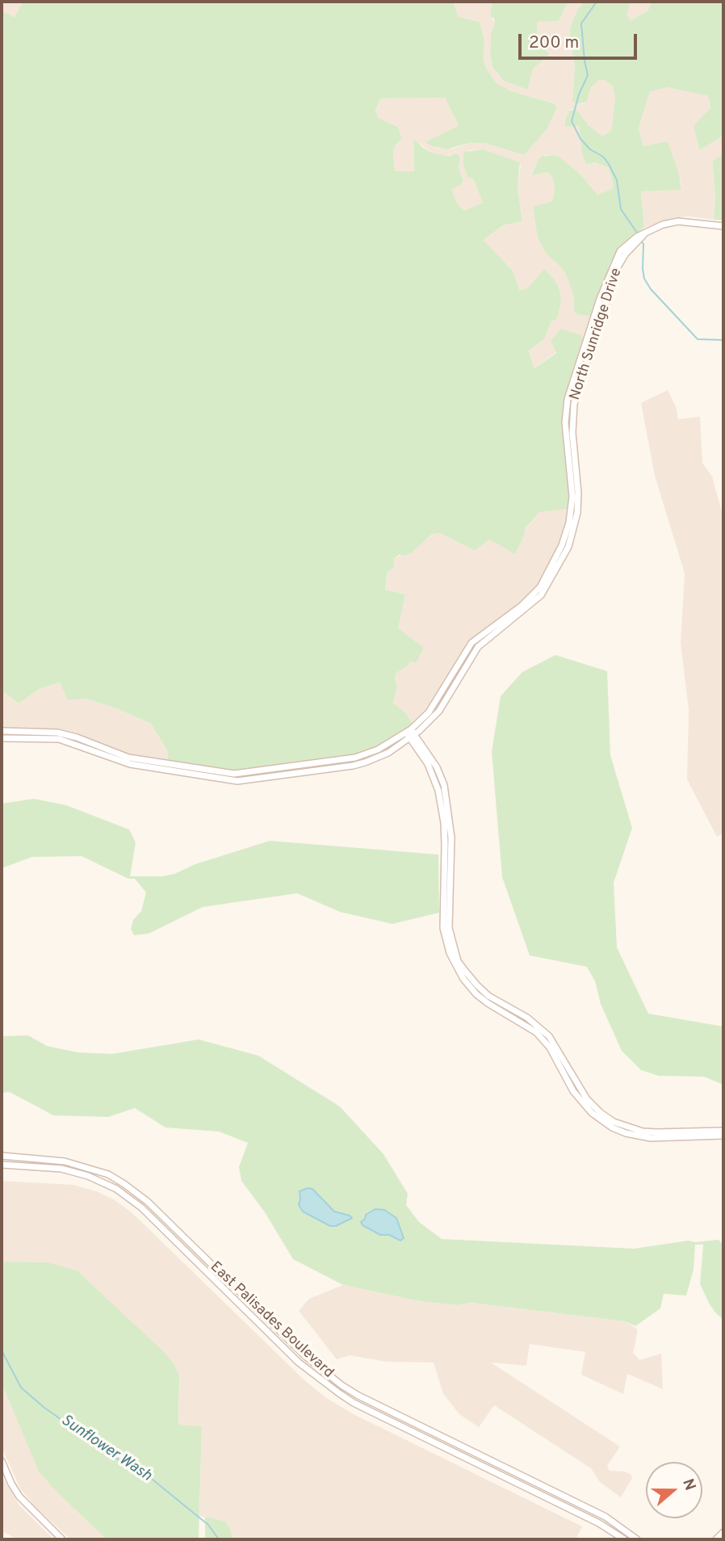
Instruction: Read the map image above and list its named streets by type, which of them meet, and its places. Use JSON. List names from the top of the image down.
{
  "streets": {
    "street": ["North Sunridge Drive", "East Palisades Boulevard"]
  },
  "water": ["Sunflower Wash"],
  "scale_bar": "200 m",
  "north": "right"
}
